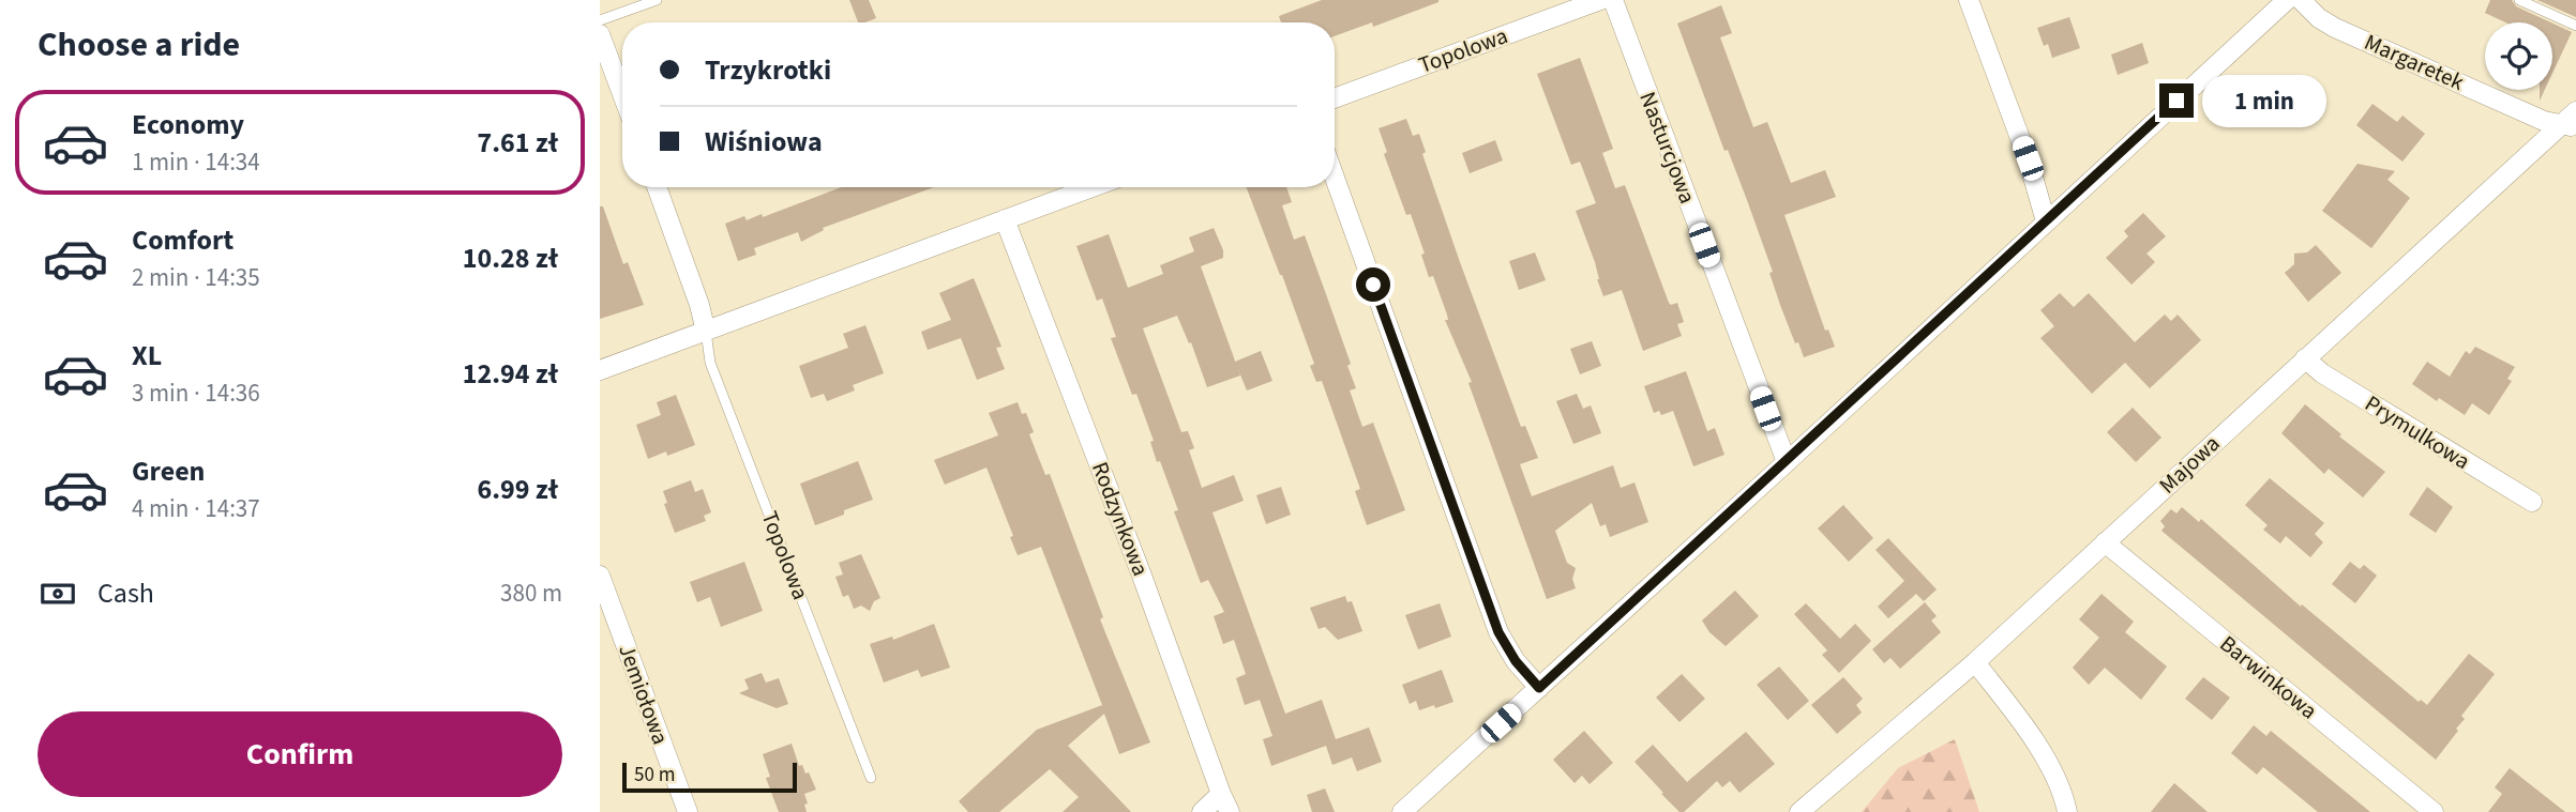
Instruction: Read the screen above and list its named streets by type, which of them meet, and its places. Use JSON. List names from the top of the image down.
{
  "streets": {
    "street": [
      "Topolowa",
      "Margaretek",
      "Nasturcjowa",
      "Prymulkowa",
      "Majowa",
      "Rodzynkowa",
      "Barwinkowa",
      "Jemiołowa"
    ]
  },
  "crossings": [
    ["Margaretek", "Majowa"],
    ["Prymulkowa", "Majowa"],
    ["Majowa", "Barwinkowa"]
  ],
  "scale_bar": "50 m",
  "page": {
    "heading": "Choose a ride",
    "banner": ["Trzykrotki", "Wiśniowa"],
    "bubble": "1 min",
    "list": [
      {
        "name": "Economy",
        "note": "1 min · 14:34",
        "value": "7.61 zł"
      },
      {
        "name": "Comfort",
        "note": "2 min · 14:35",
        "value": "10.28 zł"
      },
      {
        "name": "XL",
        "note": "3 min · 14:36",
        "value": "12.94 zł"
      },
      {
        "name": "Green",
        "note": "4 min · 14:37",
        "value": "6.99 zł"
      }
    ],
    "pay": ["Cash", "380 m"],
    "buttons": "Confirm",
    "scale": "50 m"
  }
}
